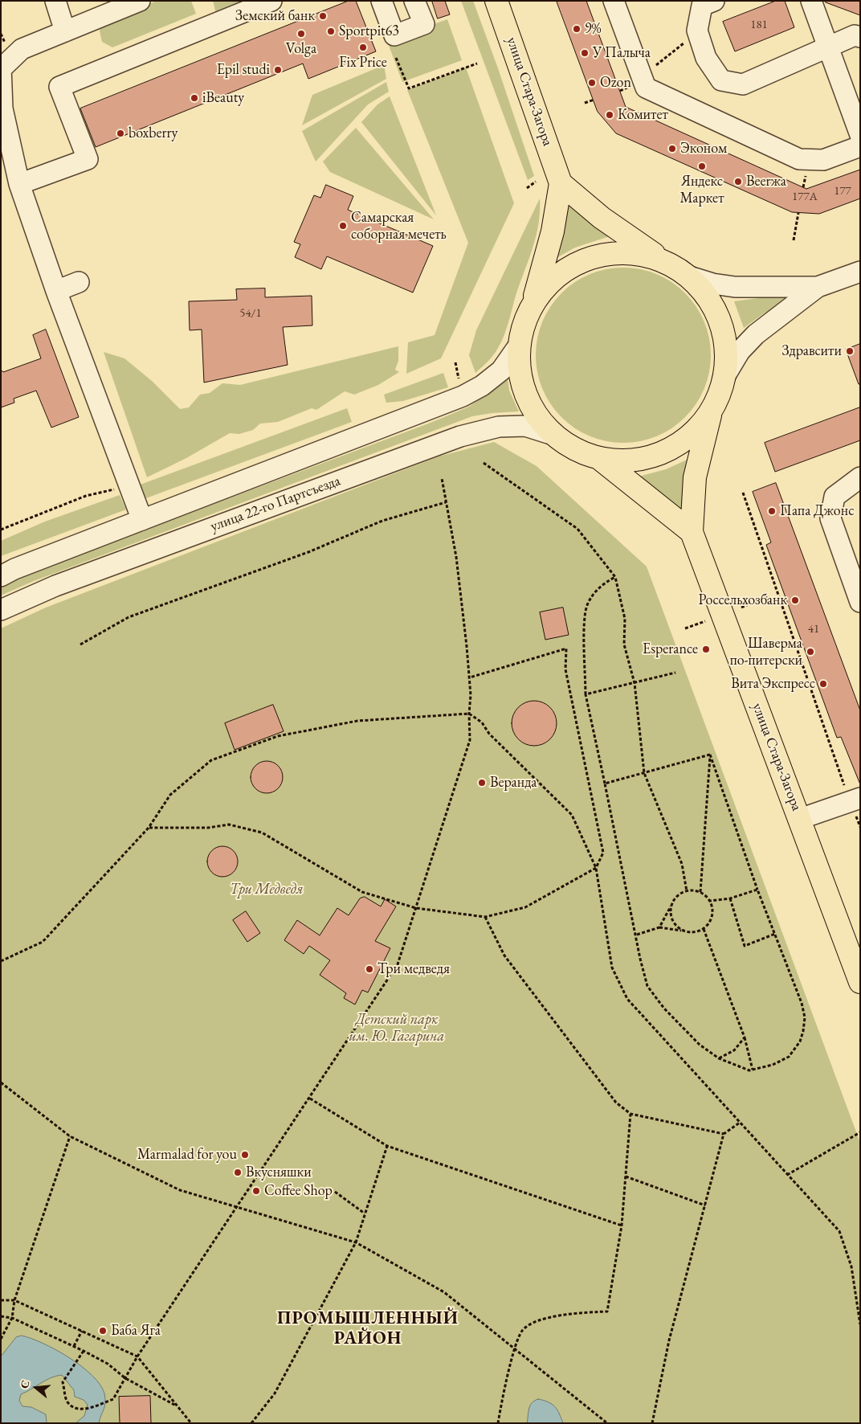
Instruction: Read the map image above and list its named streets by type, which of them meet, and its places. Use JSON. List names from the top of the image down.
{
  "streets": {
    "main road": ["улица Стара-Загора"],
    "street": ["улица 22-го Партсъезда"]
  },
  "crossings": [
    ["улица Стара-Загора", "улица 22-го Партсъезда"]
  ],
  "districts": ["ПРОМЫШЛЕННЫЙ РАЙОН"],
  "parks": ["Три Медведя", "Детский парк им. Ю. Гагарина"],
  "places": [
    "Земский банк",
    "9%",
    "Sportpit63",
    "Volga",
    "Fix Price",
    "У Палыча",
    "Epil studi",
    "Ozon",
    "iBeauty",
    "Комитет",
    "boxberry",
    "Эконом",
    "Яндекс Маркет",
    "Beerжа",
    "Самарская соборная мечеть",
    "Здравсити",
    "Папа Джонс",
    "Россельхозбанк",
    "Esperance",
    "Шаверма по-питерски",
    "Вита Экспресс",
    "Веранда",
    "Три медведя",
    "Marmalad for you",
    "Вкусняшки",
    "Coffee Shop",
    "Баба Яга"
  ],
  "house_numbers": [
    "181",
    "177",
    "177А",
    "54/1",
    "41"
  ],
  "north": "left"
}
